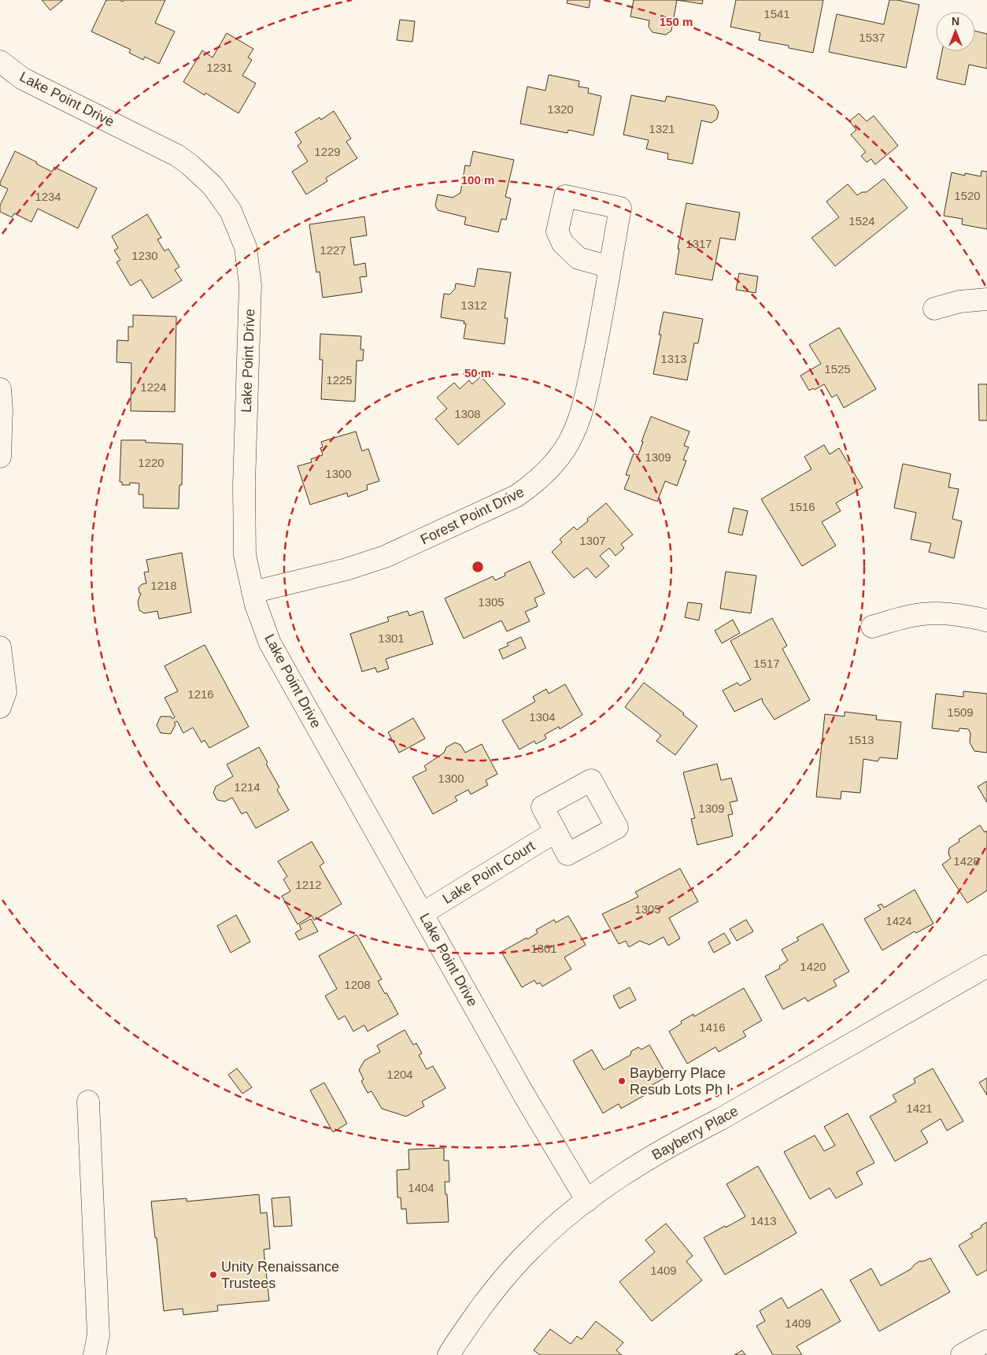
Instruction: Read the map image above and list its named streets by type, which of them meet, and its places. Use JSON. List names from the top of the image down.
{
  "streets": {
    "street": [
      "Lake Point Drive",
      "Forest Point Drive",
      "Lake Point Court",
      "Bayberry Place"
    ]
  },
  "crossings": [
    ["Lake Point Drive", "Forest Point Drive"],
    ["Lake Point Drive", "Lake Point Court"],
    ["Lake Point Drive", "Bayberry Place"]
  ],
  "places": ["Bayberry Place Resub Lots Ph I", "Unity Renaissance Trustees"],
  "house_numbers": [
    "1541",
    "1537",
    "1231",
    "1320",
    "1321",
    "1229",
    "1520",
    "1234",
    "1524",
    "1317",
    "1227",
    "1230",
    "1312",
    "1313",
    "1525",
    "1225",
    "1224",
    "1308",
    "1309",
    "1220",
    "1300",
    "1516",
    "1307",
    "1218",
    "1305",
    "1301",
    "1517",
    "1216",
    "1509",
    "1304",
    "1513",
    "1300",
    "1214",
    "1309",
    "1428",
    "1212",
    "1305",
    "1424",
    "1301",
    "1420",
    "1208",
    "1416",
    "1204",
    "1421",
    "1404",
    "1413",
    "1409",
    "1409"
  ],
  "north": "top",
  "rings": ["150 m", "100 m", "50 m"]
}
